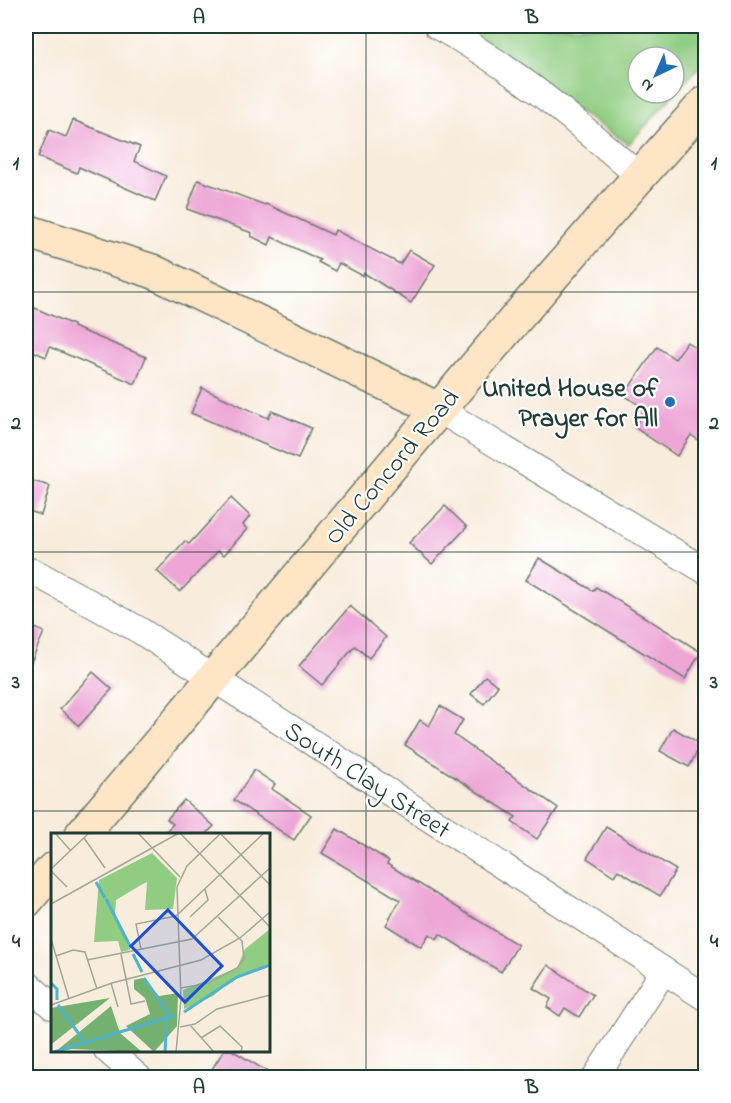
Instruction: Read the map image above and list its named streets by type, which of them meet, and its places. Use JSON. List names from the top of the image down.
{
  "streets": {
    "main road": ["Old Concord Road"],
    "street": ["South Clay Street"]
  },
  "crossings": [
    ["Old Concord Road", "South Clay Street"]
  ],
  "places": ["United House of Prayer for All"],
  "north": "bottom left",
  "grid": {
    "columns": ["A", "B"],
    "rows": [
      "1",
      "2",
      "3",
      "4"
    ]
  }
}
